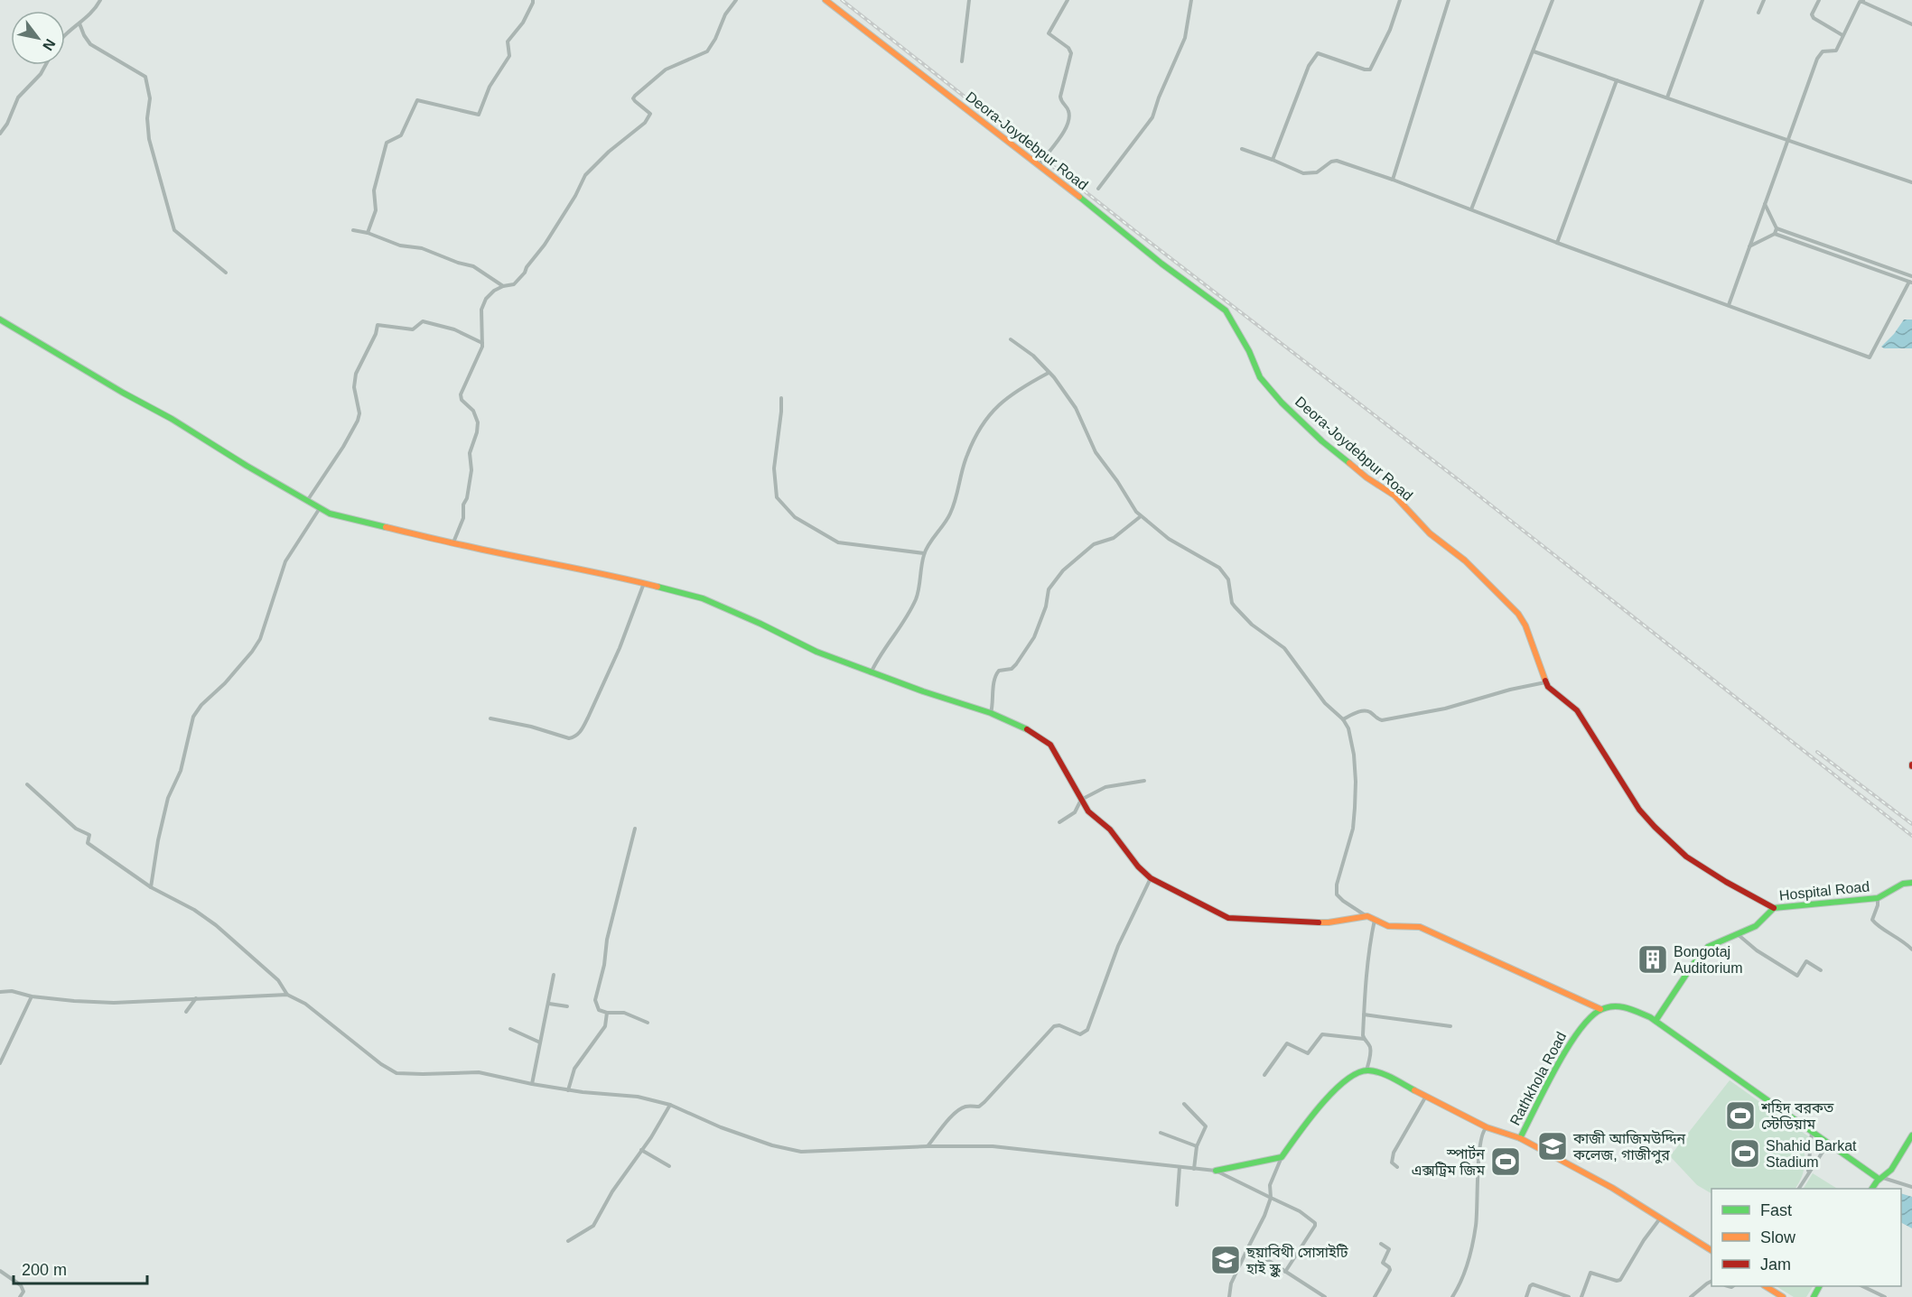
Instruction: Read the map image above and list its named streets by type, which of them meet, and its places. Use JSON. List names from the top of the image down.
{
  "streets": {
    "street": ["Deora-Joydebpur Road", "Hospital Road", "Rathkhola Road"]
  },
  "places": {
    "building": ["Bongotaj Auditorium"],
    "sports": ["শহিদ বরকত স্টেডিয়াম", "Shahid Barkat Stadium", "স্পার্টন এক্সট্রিম জিম"],
    "school or university": ["কাজী আজিমউদ্দিন কলেজ, গাজীপুর", "ছয়াবিথী সোসাইটি হাই স্কুল"]
  },
  "legend": ["Fast", "Slow", "Jam"],
  "scale_bar": "200 m",
  "north": "bottom right"
}
